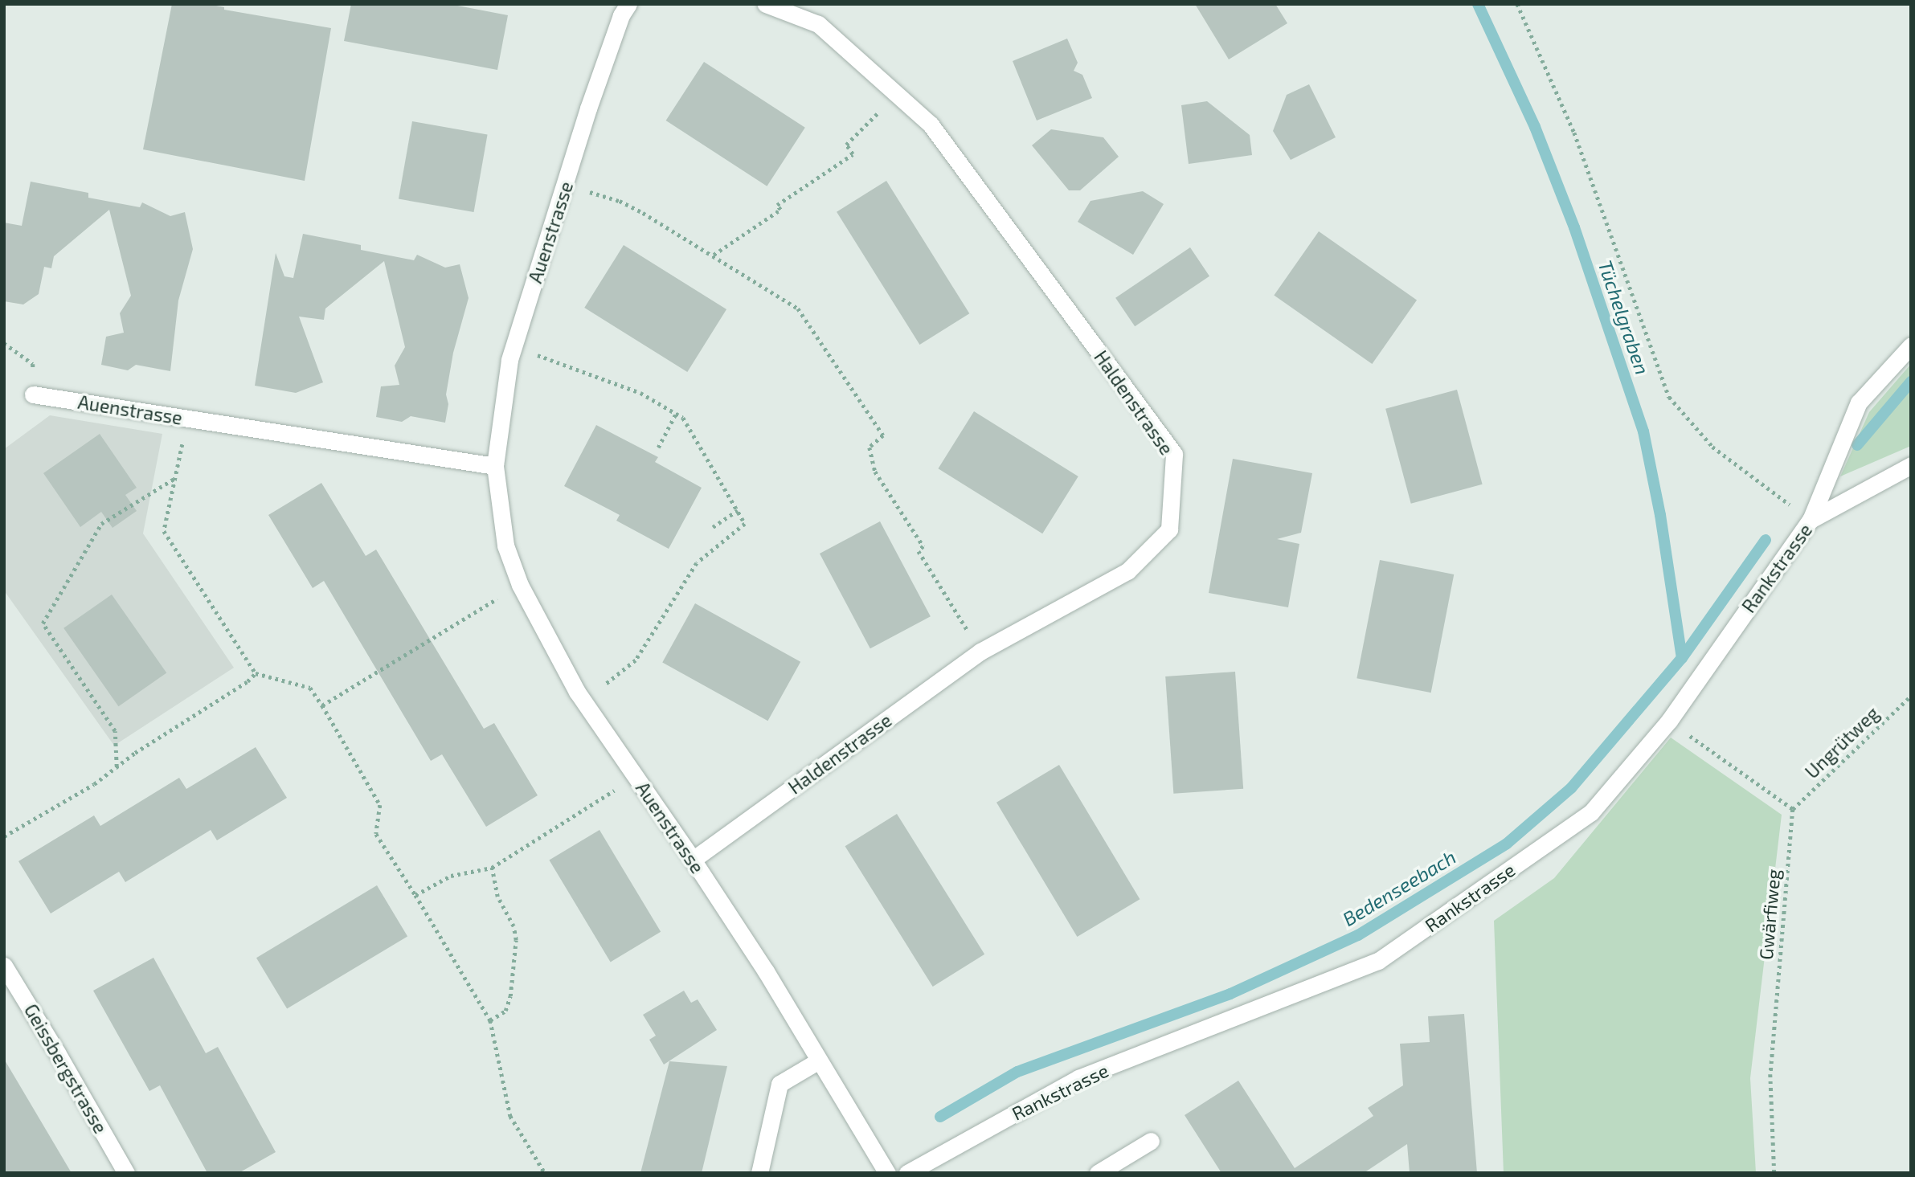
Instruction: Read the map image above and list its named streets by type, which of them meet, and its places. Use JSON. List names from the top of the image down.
{
  "streets": {
    "street": [
      "Auenstrasse",
      "Haldenstrasse",
      "Rankstrasse",
      "Geissbergstrasse"
    ],
    "path": ["Ungrütweg", "Gwärfiweg"]
  },
  "crossings": [
    ["Auenstrasse", "Haldenstrasse"],
    ["Ungrütweg", "Gwärfiweg"]
  ],
  "water": ["Tüchelgraben", "Bedenseebach"]
}
